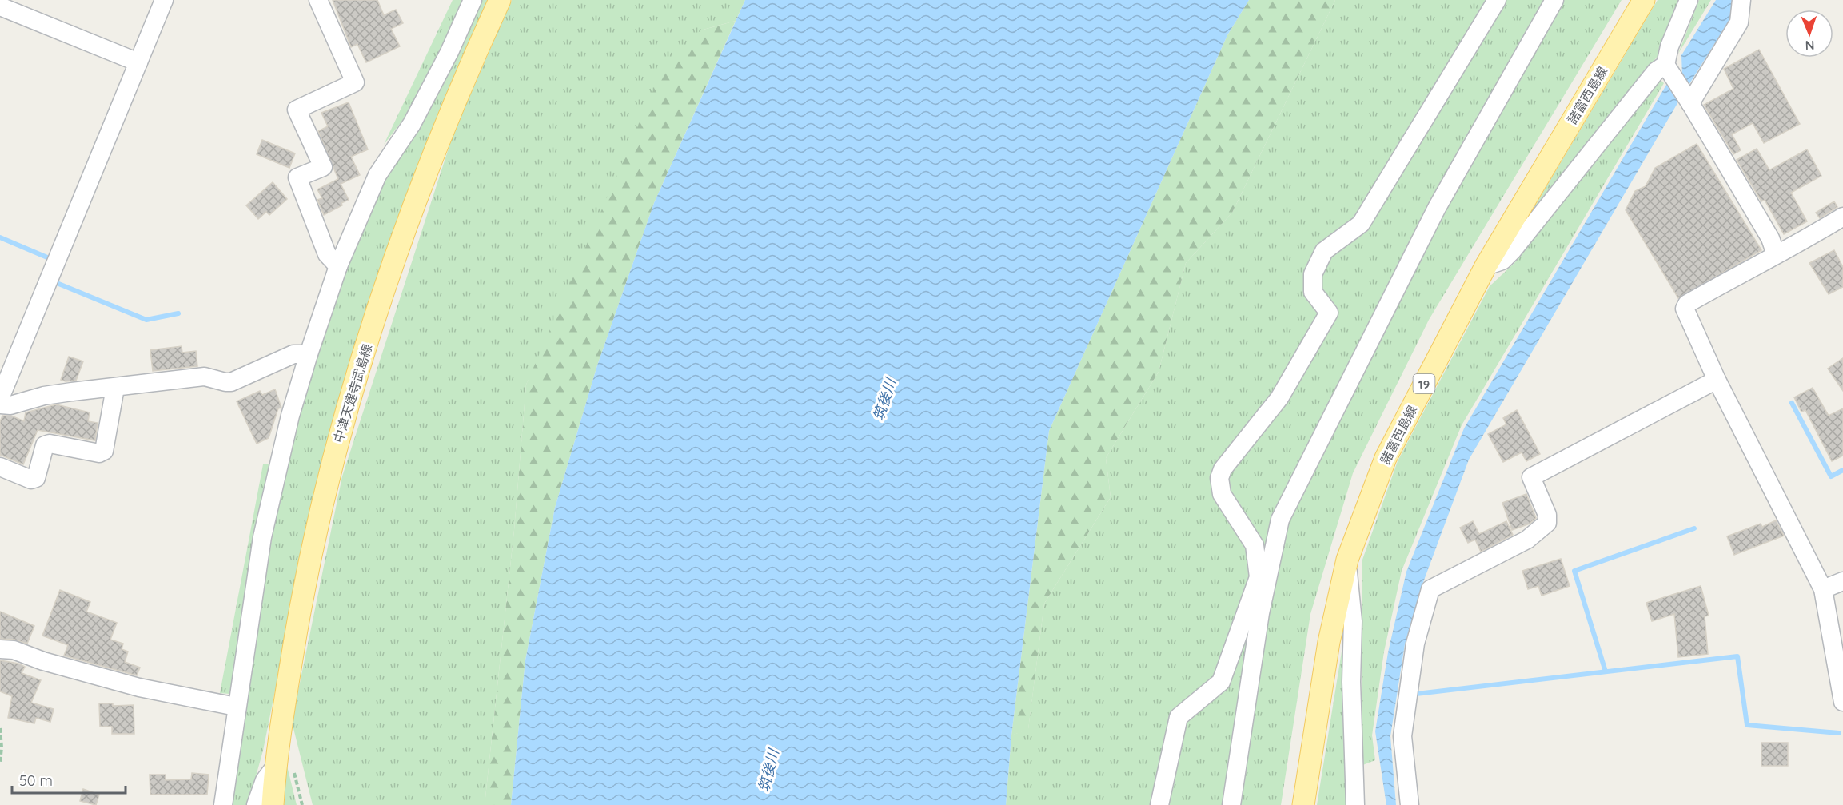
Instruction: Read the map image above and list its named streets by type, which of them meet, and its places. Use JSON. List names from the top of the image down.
{
  "streets": {
    "main road": ["諸富西島線", "19", "中津天建寺武島線"]
  },
  "water": ["筑後川"],
  "scale_bar": "50 m",
  "north": "bottom"
}
